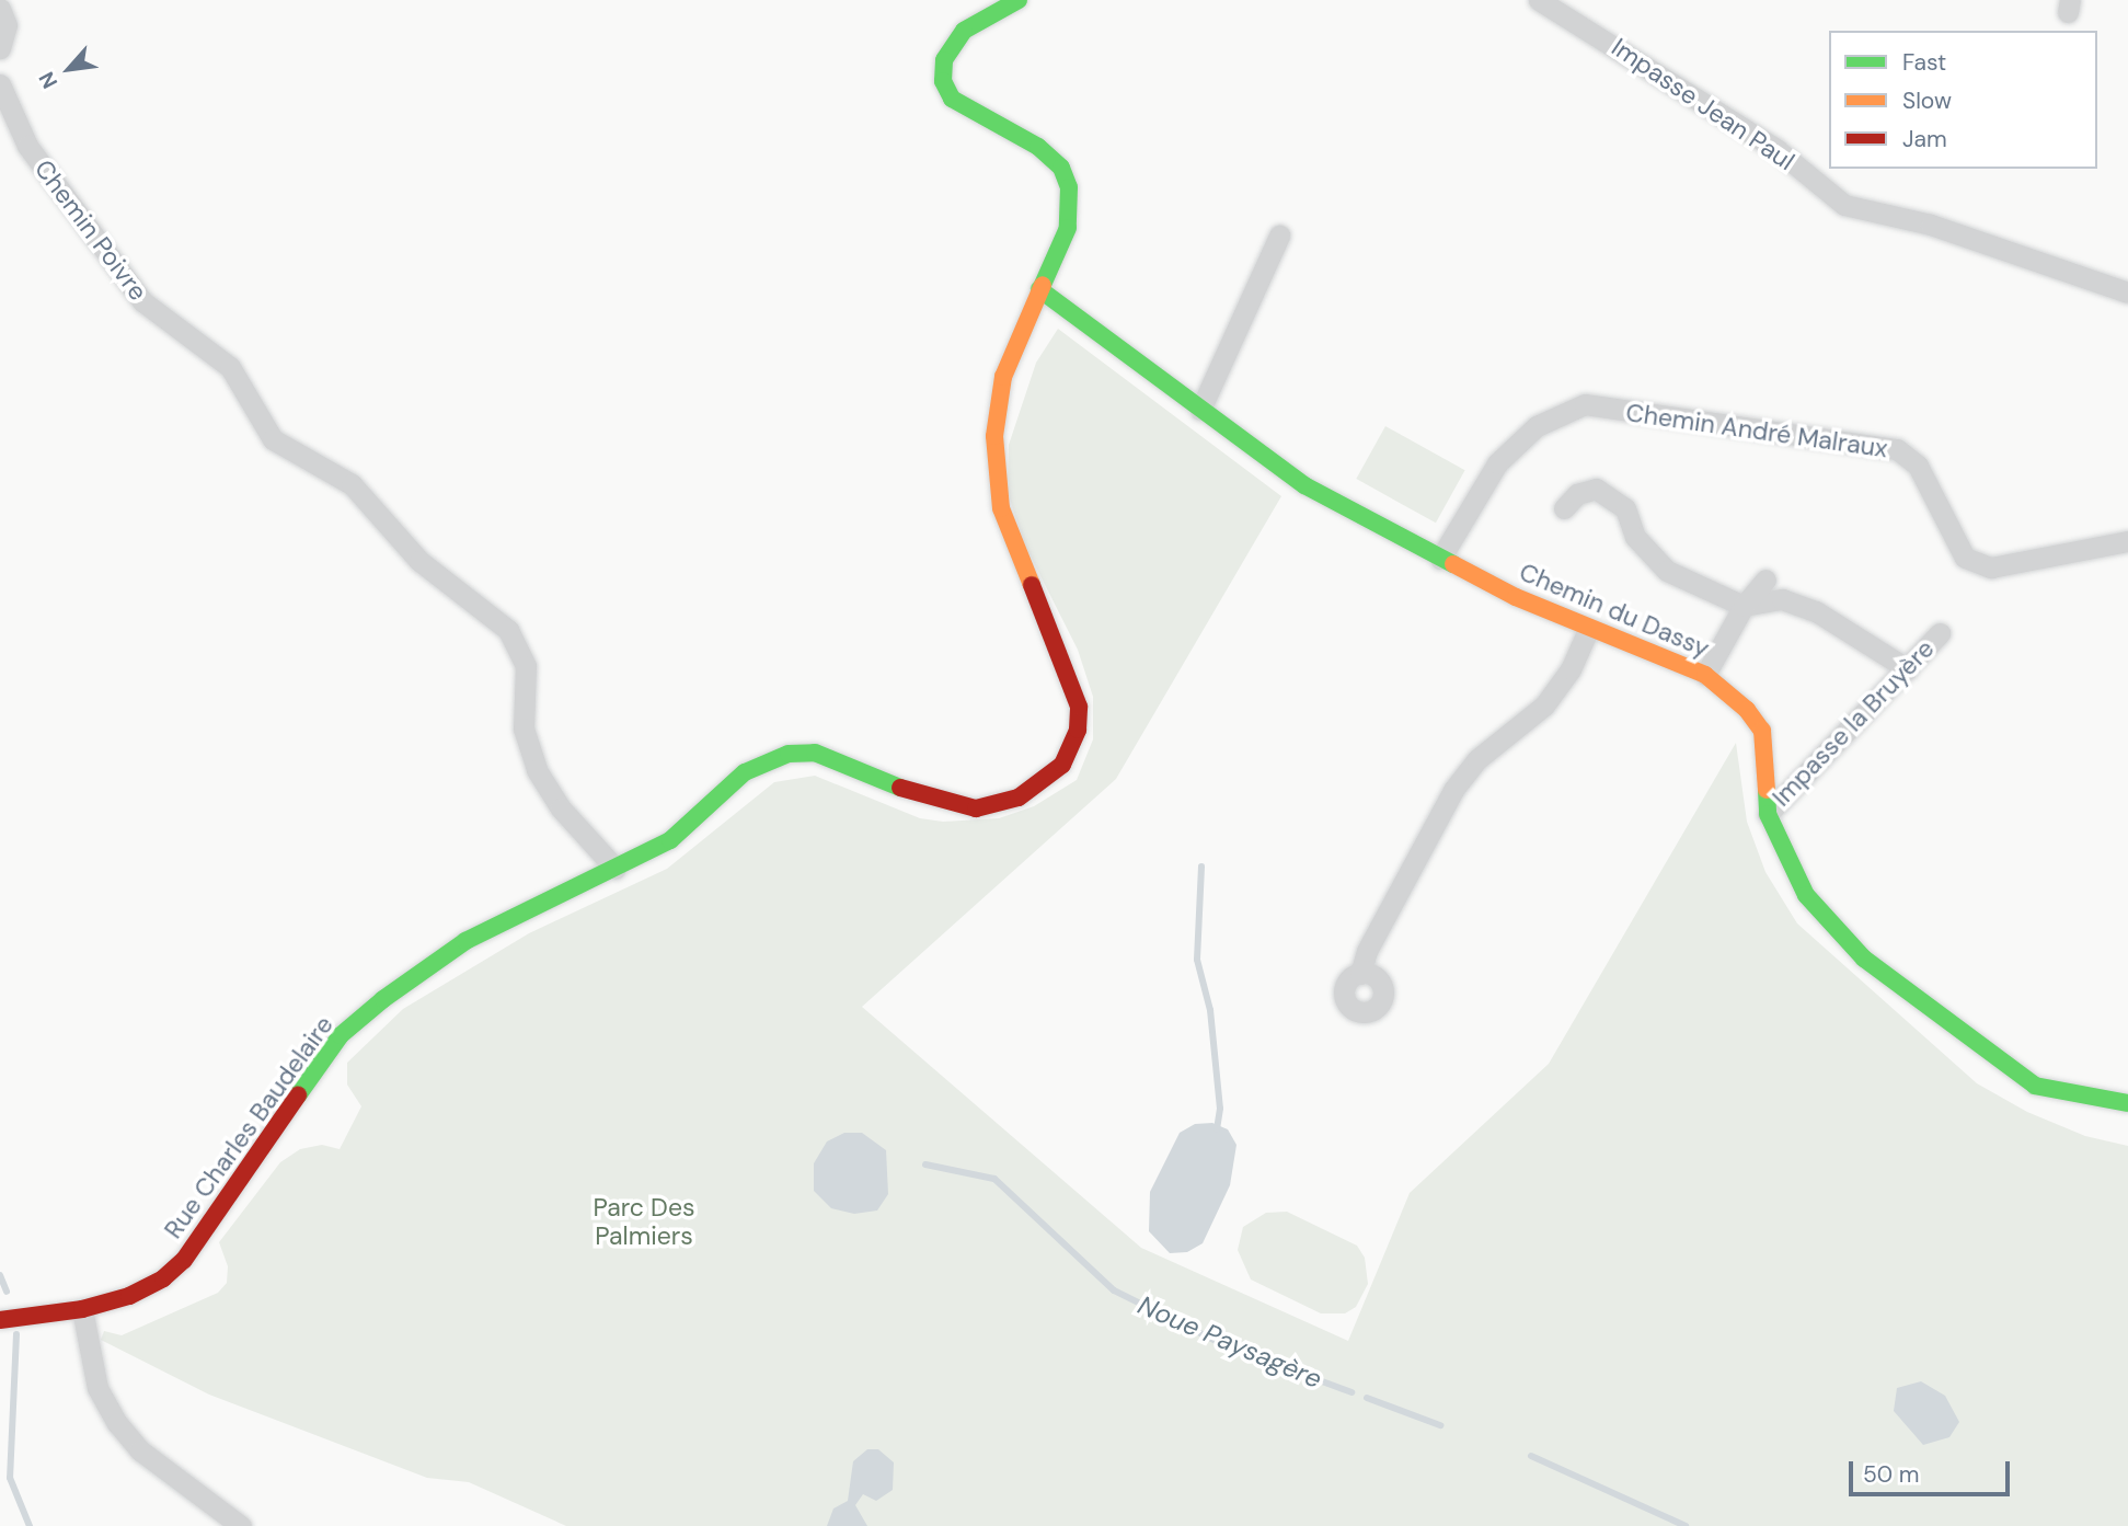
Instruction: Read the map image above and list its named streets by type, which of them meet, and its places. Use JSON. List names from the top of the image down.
{
  "streets": {
    "main road": ["Chemin du Dassy", "Rue Charles Baudelaire"],
    "street": [
      "Impasse Jean Paul",
      "Chemin Poivre",
      "Chemin André Malraux",
      "Impasse la Bruyère"
    ]
  },
  "crossings": [
    ["Chemin Poivre", "Rue Charles Baudelaire"],
    ["Chemin André Malraux", "Chemin du Dassy"],
    ["Chemin du Dassy", "Impasse la Bruyère"],
    ["Chemin du Dassy", "Rue Charles Baudelaire"]
  ],
  "water": ["Noue Paysagère"],
  "parks": ["Parc Des Palmiers"],
  "legend": ["Fast", "Slow", "Jam"],
  "scale_bar": "50 m",
  "north": "bottom left"
}
